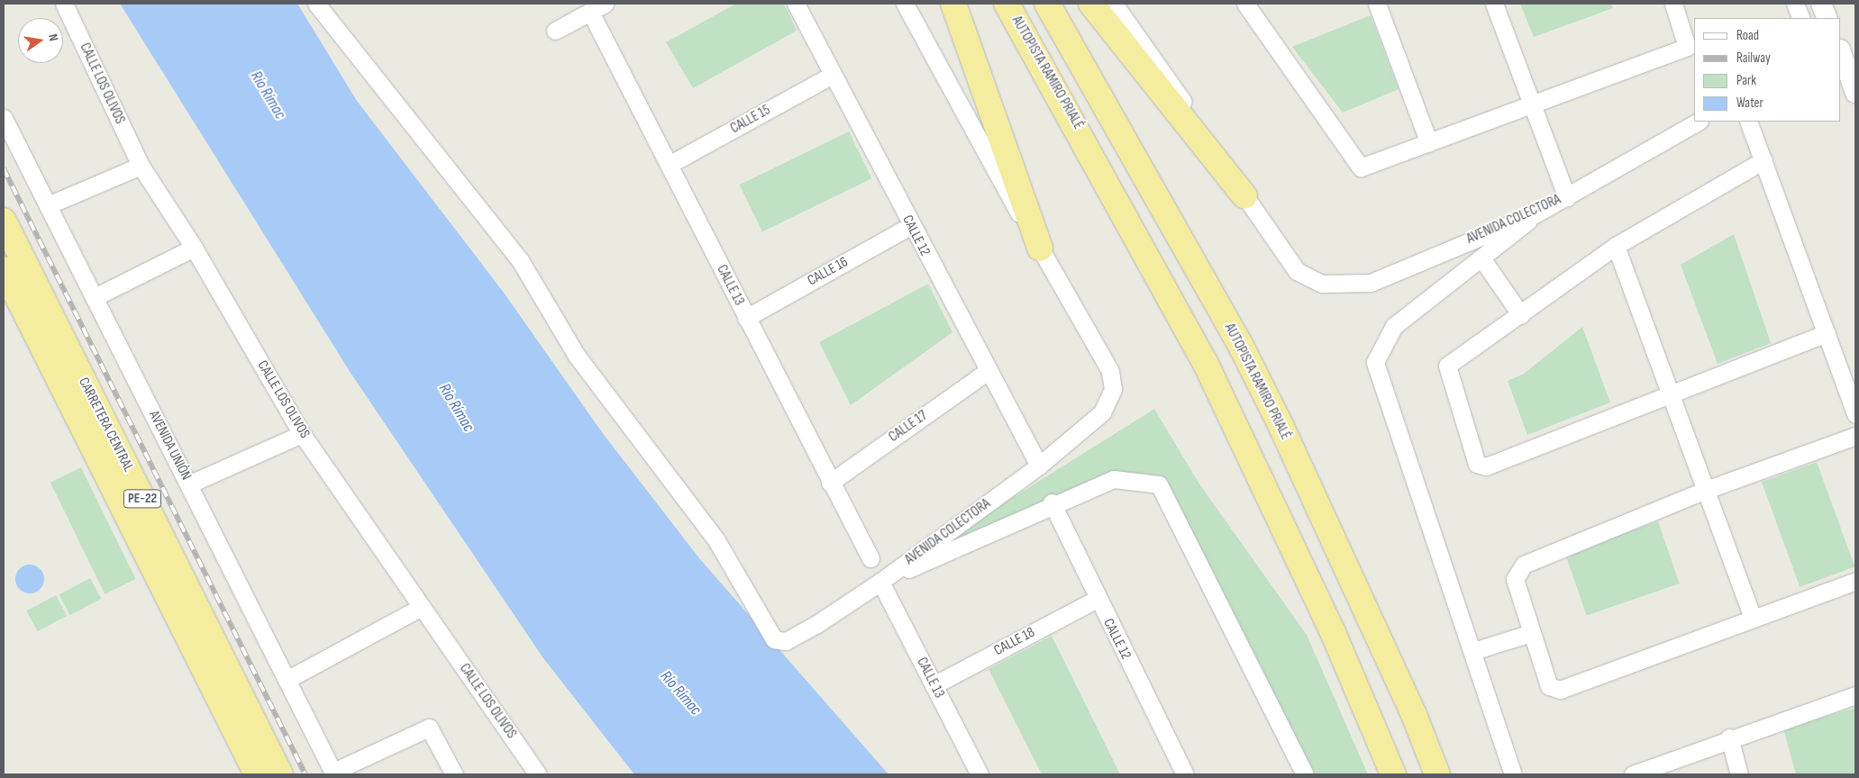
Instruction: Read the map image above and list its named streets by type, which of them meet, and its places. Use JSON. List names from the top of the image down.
{
  "streets": {
    "highway": ["AUTOPISTA RAMIRO PRIALÉ", "CARRETERA CENTRAL", "PE-22"],
    "street": [
      "CALLE LOS OLIVOS",
      "CALLE 15",
      "AVENIDA COLECTORA",
      "CALLE 12",
      "CALLE 16",
      "CALLE 13",
      "CALLE 17",
      "AVENIDA UNIÓN",
      "CALLE 18"
    ]
  },
  "crossings": [
    ["CALLE 15", "CALLE 12"],
    ["CALLE 15", "CALLE 13"],
    ["AVENIDA COLECTORA", "CALLE 12"],
    ["AVENIDA COLECTORA", "CALLE 13"],
    ["CALLE 12", "CALLE 16"],
    ["CALLE 12", "CALLE 17"],
    ["CALLE 12", "CALLE 18"],
    ["CALLE 16", "CALLE 13"],
    ["CALLE 13", "CALLE 17"],
    ["CALLE 13", "CALLE 18"]
  ],
  "water": ["Río Rímac"],
  "legend": [
    "Road",
    "Railway",
    "Park",
    "Water"
  ],
  "north": "right"
}
